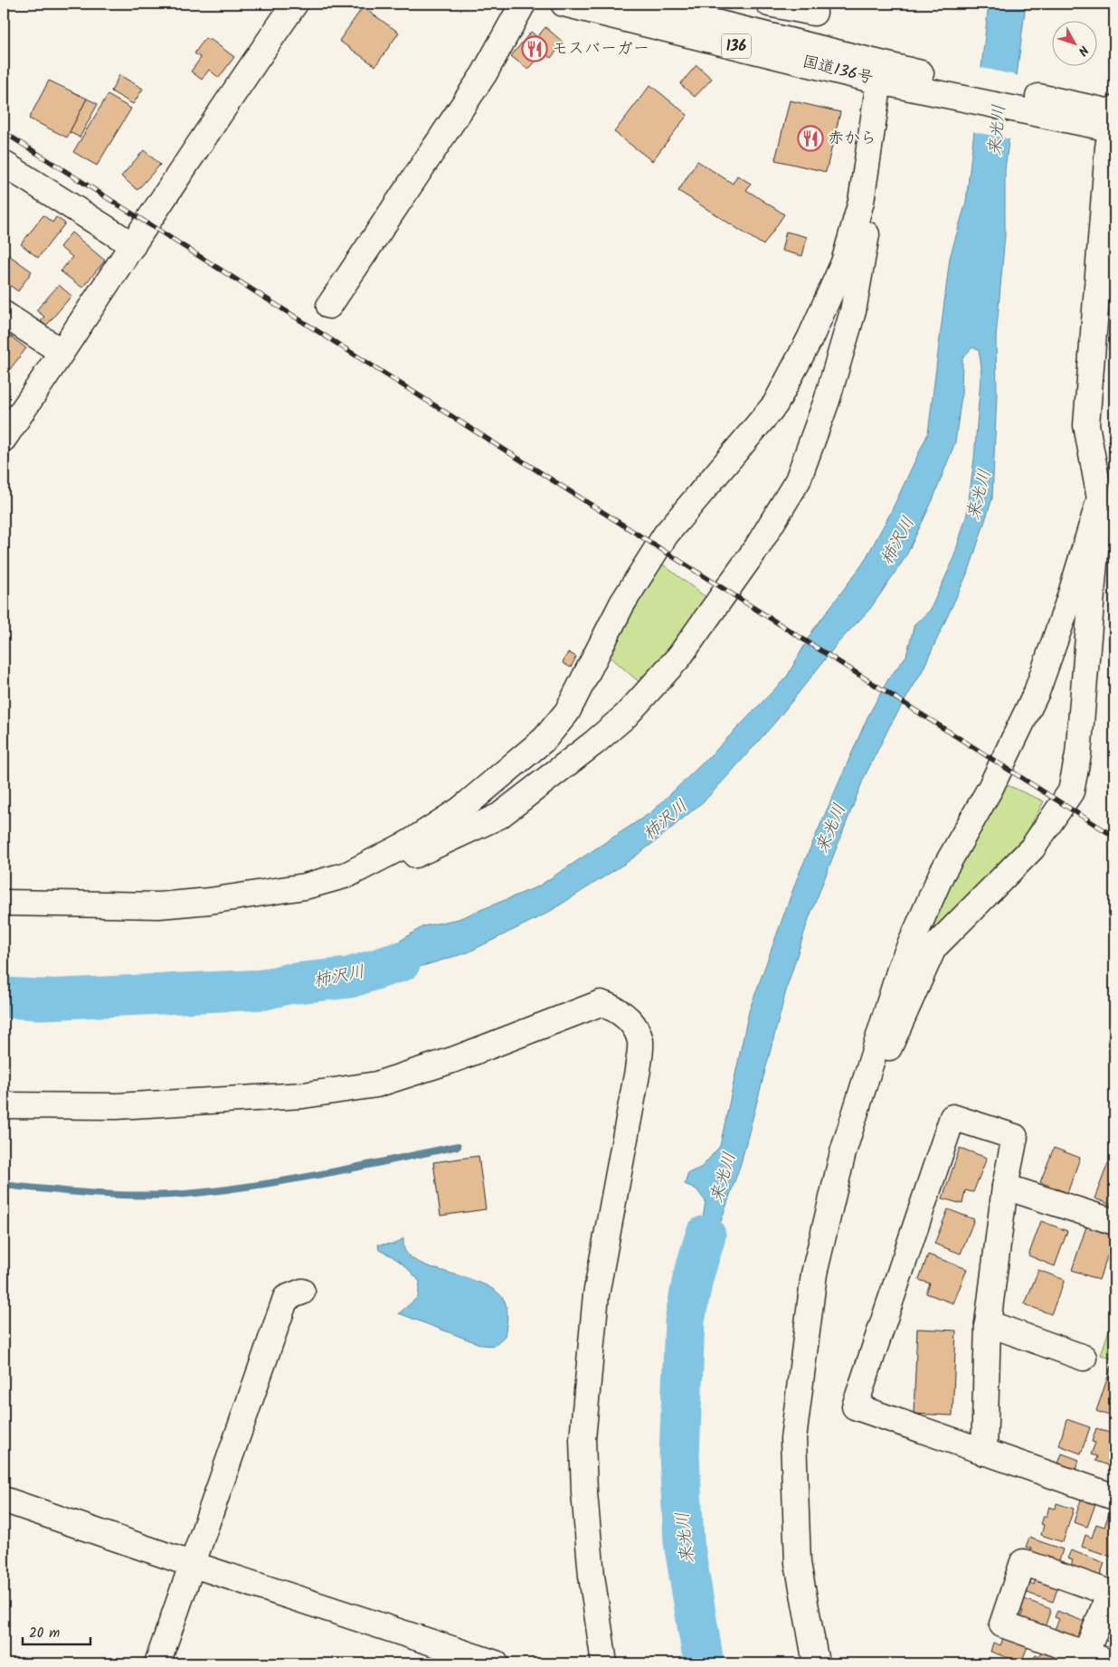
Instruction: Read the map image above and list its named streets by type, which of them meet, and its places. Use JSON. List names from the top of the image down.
{
  "streets": {
    "main road": ["136", "国道136号"]
  },
  "water": ["来光川", "柿沢川"],
  "places": {
    "restaurant": ["モスバーガー", "赤から"]
  },
  "scale_bar": "20 m",
  "north": "bottom right"
}
